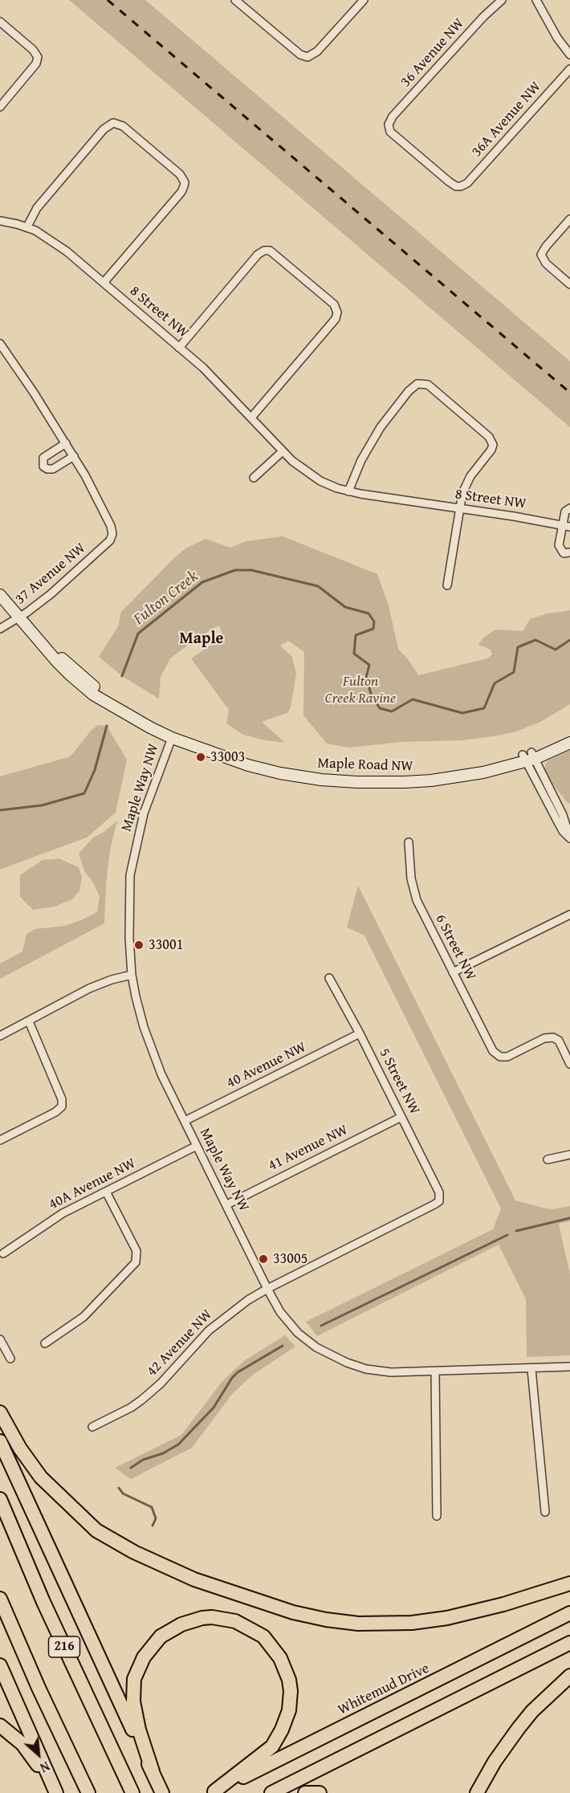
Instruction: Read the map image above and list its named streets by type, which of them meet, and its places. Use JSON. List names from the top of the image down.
{
  "streets": {
    "highway": ["216", "Whitemud Drive"],
    "street": [
      "36 Avenue NW",
      "36A Avenue NW",
      "8 Street NW",
      "37 Avenue NW",
      "Maple Road NW",
      "Maple Way NW",
      "6 Street NW",
      "40 Avenue NW",
      "5 Street NW",
      "41 Avenue NW",
      "40A Avenue NW",
      "42 Avenue NW"
    ]
  },
  "crossings": [
    ["36 Avenue NW", "36A Avenue NW"],
    ["37 Avenue NW", "Maple Road NW"],
    ["Maple Road NW", "Maple Way NW"],
    ["Maple Way NW", "40 Avenue NW"],
    ["Maple Way NW", "41 Avenue NW"],
    ["Maple Way NW", "40A Avenue NW"],
    ["Maple Way NW", "42 Avenue NW"],
    ["40 Avenue NW", "5 Street NW"],
    ["5 Street NW", "41 Avenue NW"],
    ["5 Street NW", "42 Avenue NW"]
  ],
  "districts": ["Maple"],
  "water": ["Fulton Creek"],
  "parks": ["Fulton Creek Ravine"],
  "places": ["33003", "33001", "33005"],
  "north": "bottom right"
}
